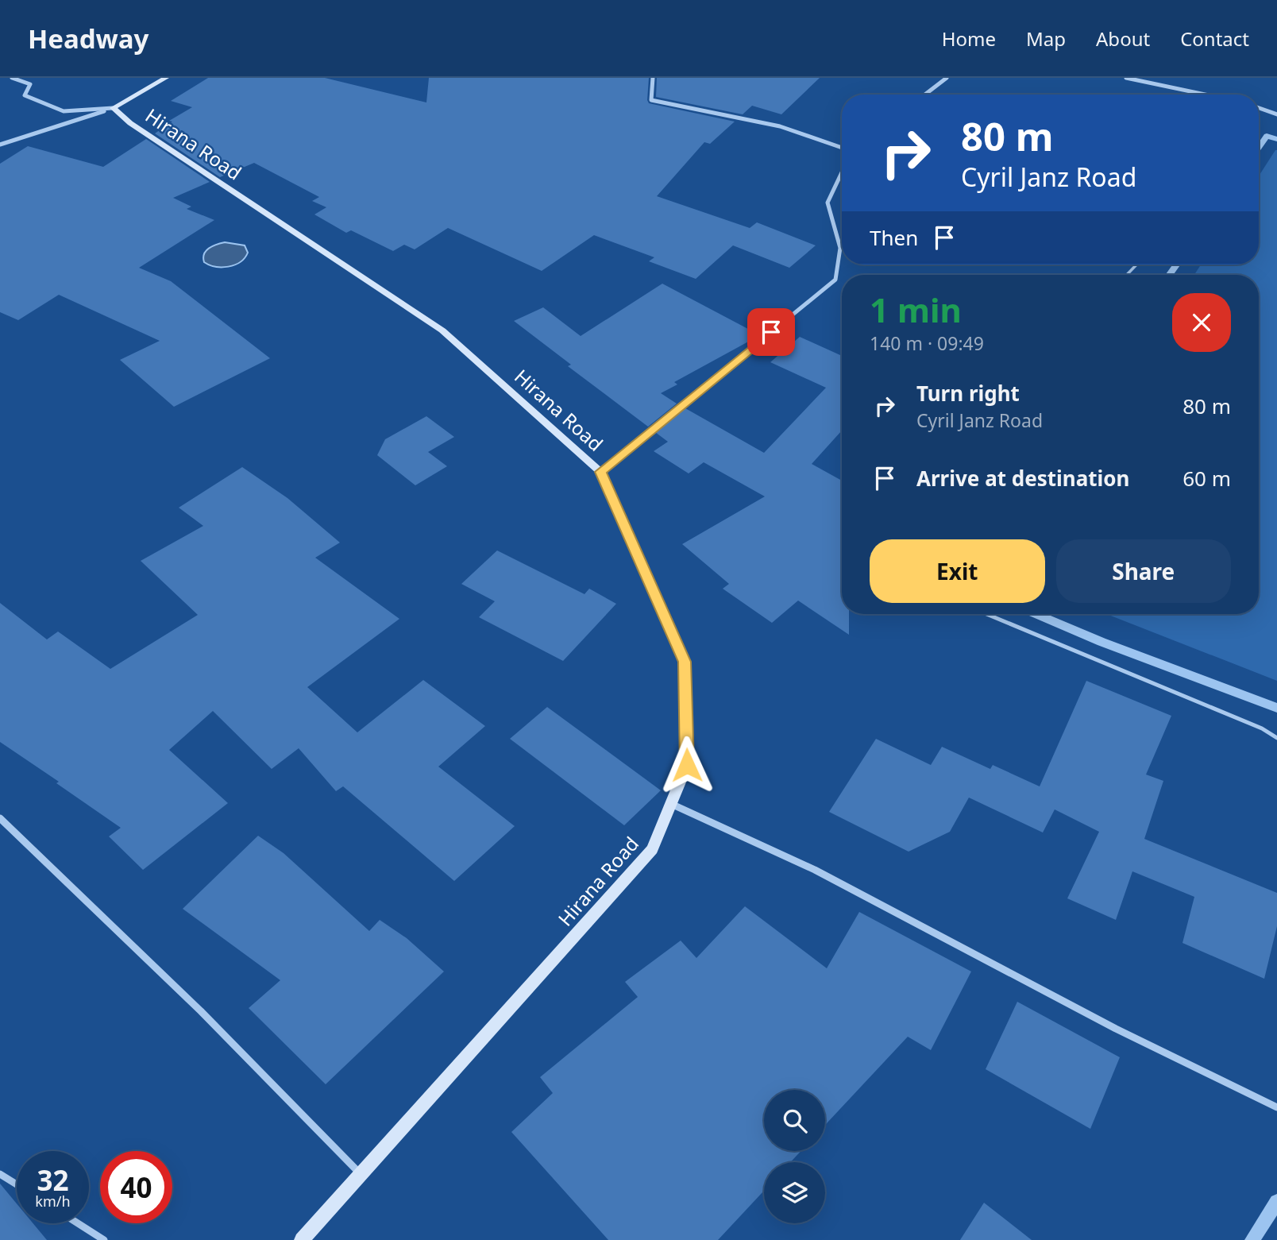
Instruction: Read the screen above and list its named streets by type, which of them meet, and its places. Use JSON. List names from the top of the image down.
{
  "streets": {
    "street": ["Hirana Road"]
  },
  "page": {
    "header": "Headway",
    "nav": [
      "Home",
      "Map",
      "About",
      "Contact"
    ],
    "turn": ["80 m", "Cyril Janz Road"],
    "then": "Then",
    "heading": ["1 min", "140 m · 09:49"],
    "list": [
      {
        "name": "Turn right",
        "note": "Cyril Janz Road",
        "value": "80 m"
      },
      {
        "name": "Arrive at destination",
        "value": "60 m"
      }
    ],
    "buttons": ["Exit", "Share"],
    "speed": "32 km/h",
    "limit": "40"
  }
}
